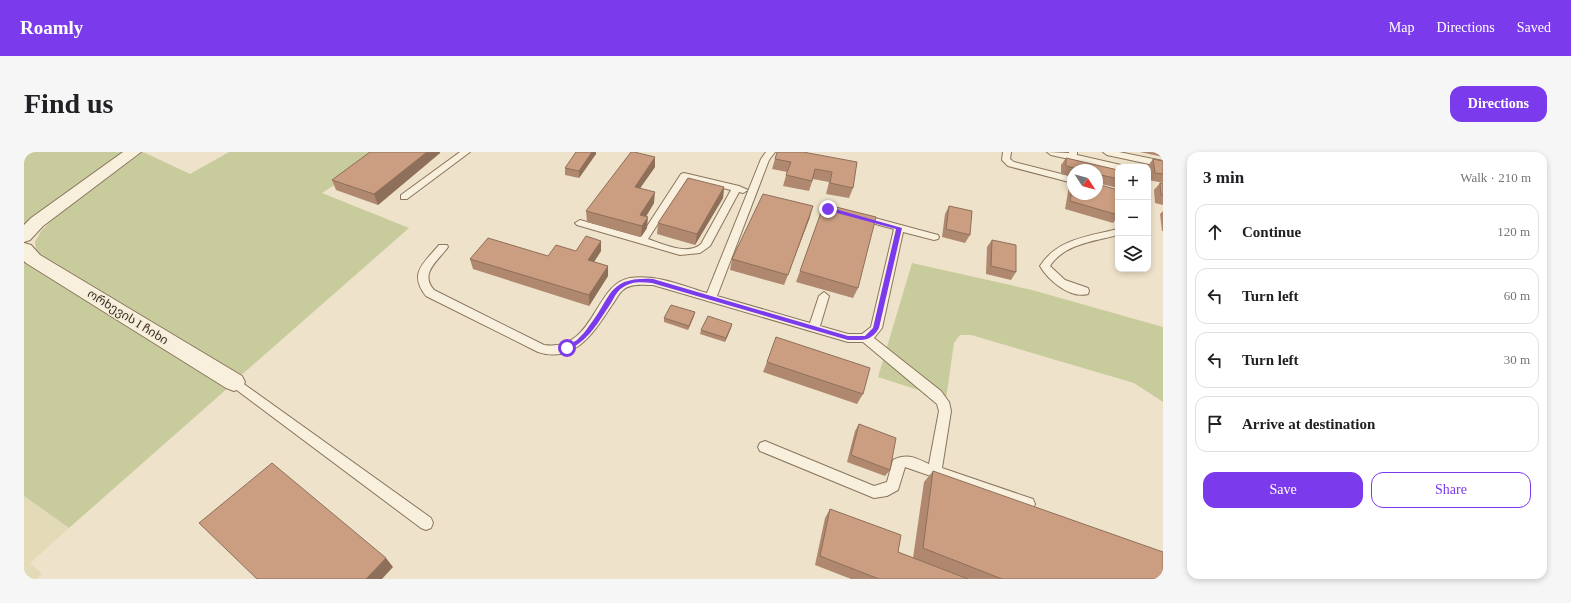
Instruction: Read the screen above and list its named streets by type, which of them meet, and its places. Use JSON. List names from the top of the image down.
{
  "streets": {
    "street": ["ორხევის I ჩიხი"]
  },
  "north": "bottom right",
  "page": {
    "header": "Roamly",
    "nav": ["Map", "Directions", "Saved"],
    "buttons": [
      "Directions",
      ["Save", "Share"]
    ],
    "title": "Find us",
    "heading": ["3 min", "Walk · 210 m"],
    "map_buttons": ["+", "−"],
    "list": [
      ["Continue", "120 m"],
      ["Turn left", "60 m"],
      ["Turn left", "30 m"],
      "Arrive at destination"
    ]
  }
}
